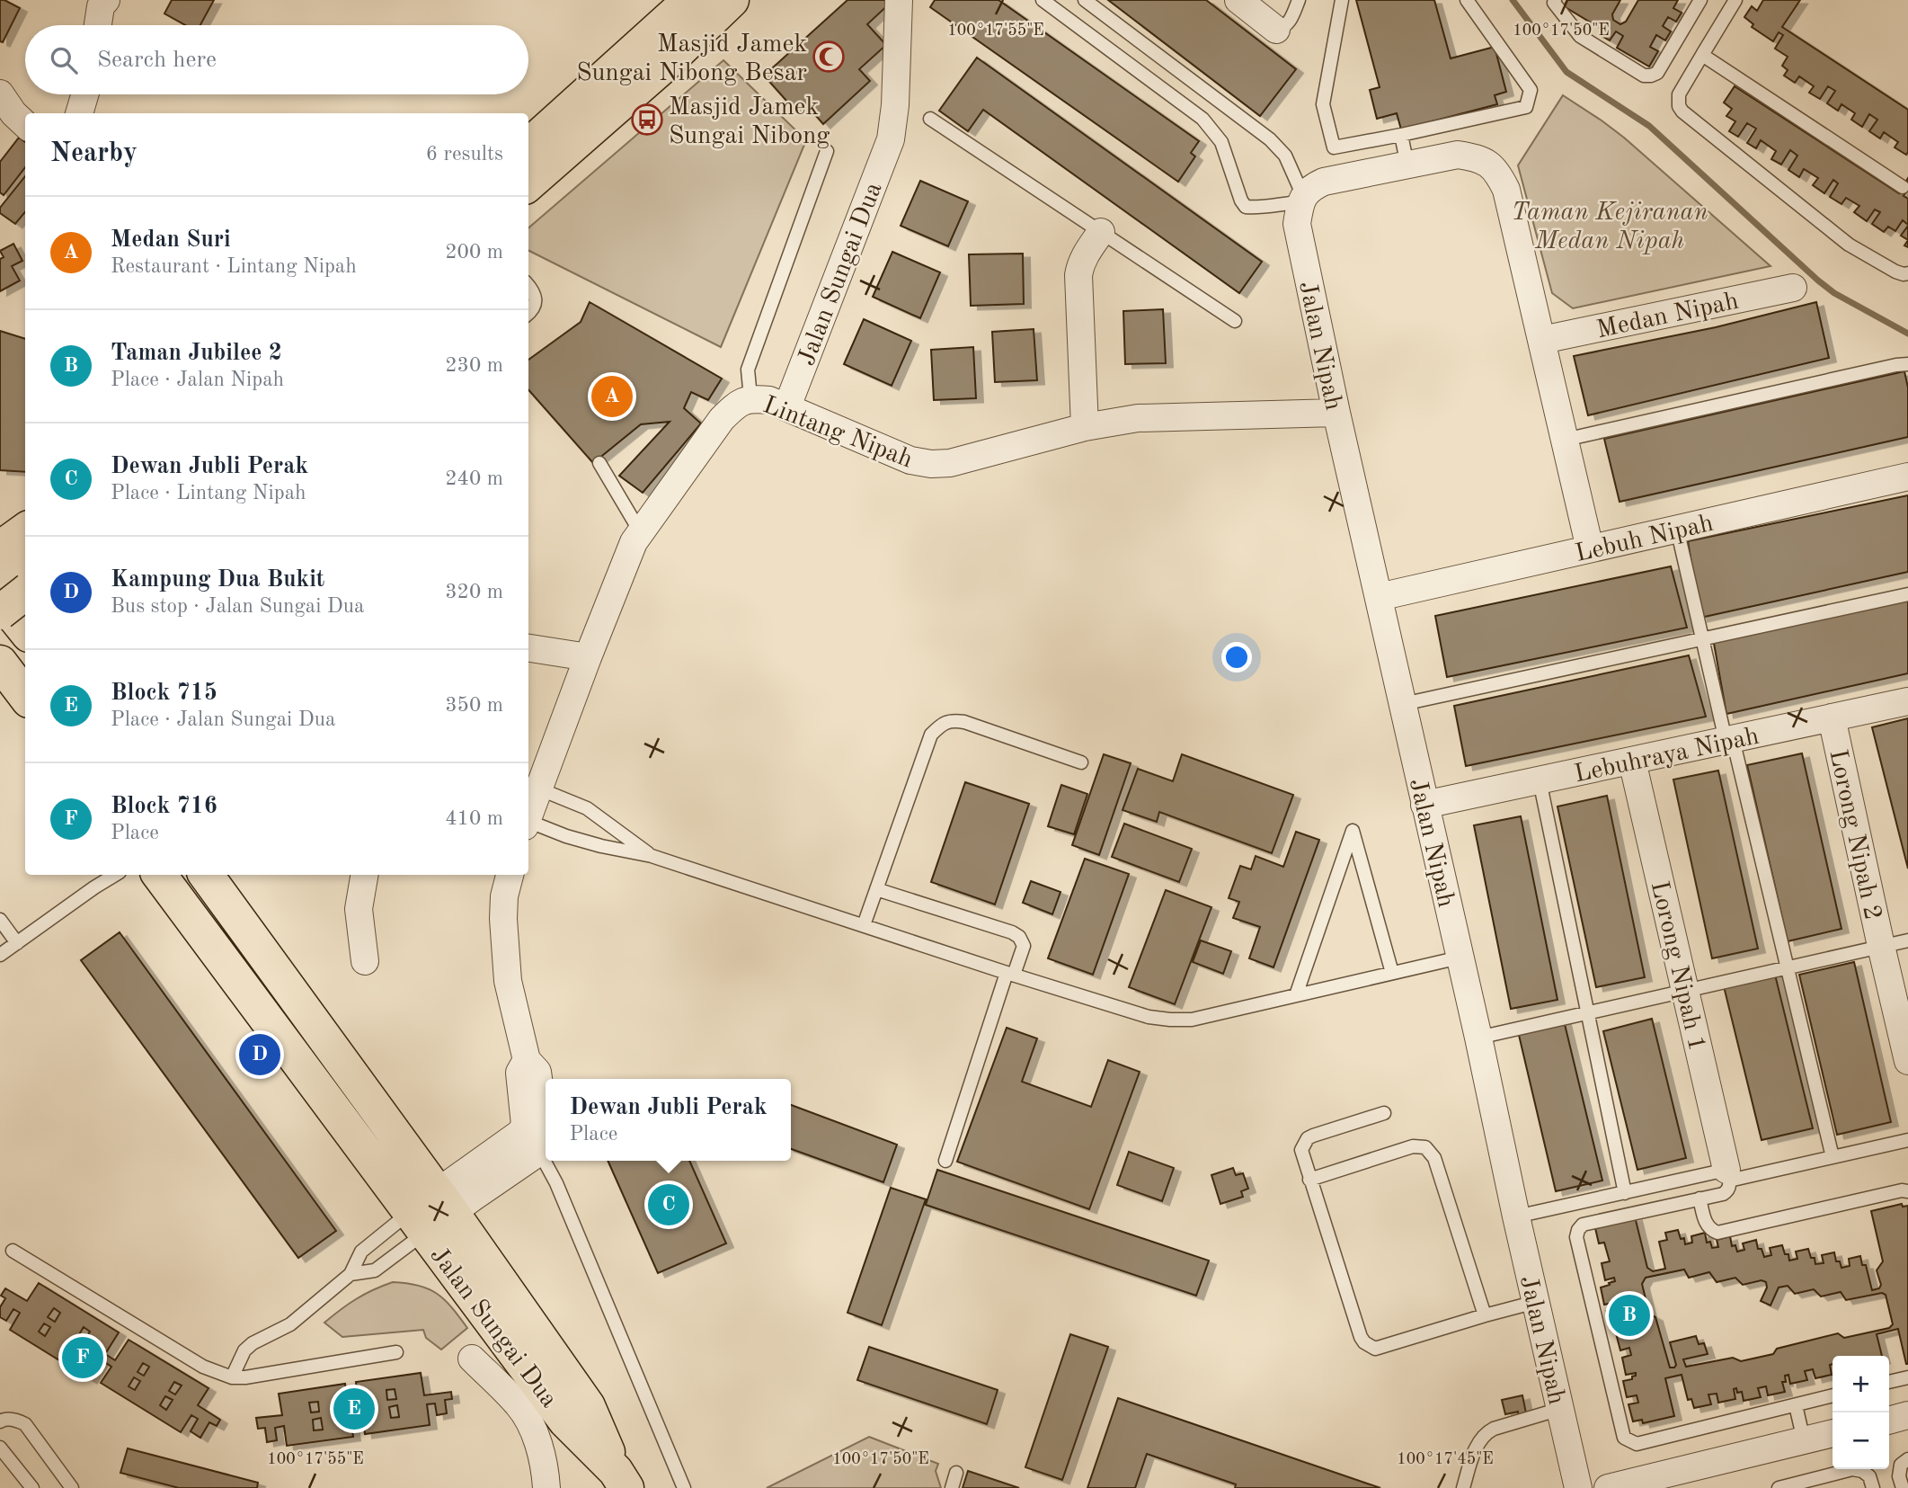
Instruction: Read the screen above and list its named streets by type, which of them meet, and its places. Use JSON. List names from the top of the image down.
{
  "streets": {
    "main road": ["Jalan Sungai Dua"],
    "street": [
      "Medan Nipah",
      "Jalan Nipah",
      "Lintang Nipah",
      "Lebuh Nipah",
      "Lebuhraya Nipah",
      "Lorong Nipah 2",
      "Lorong Nipah 1"
    ]
  },
  "crossings": [
    ["Jalan Sungai Dua", "Lintang Nipah"],
    ["Jalan Nipah", "Lintang Nipah"],
    ["Jalan Nipah", "Lebuh Nipah"],
    ["Jalan Nipah", "Lebuhraya Nipah"],
    ["Lebuhraya Nipah", "Lorong Nipah 2"],
    ["Lebuhraya Nipah", "Lorong Nipah 1"]
  ],
  "parks": ["Taman Kejiranan Medan Nipah"],
  "places": {
    "mosque": ["Masjid Jamek Sungai Nibong Besar"],
    "bus stop": ["Masjid Jamek Sungai Nibong"]
  },
  "page": {
    "search": "Search here",
    "heading": ["Nearby", "6 results"],
    "list": [
      {
        "mark": "A",
        "name": "Medan Suri",
        "note": "Restaurant · Lintang Nipah",
        "value": "200 m"
      },
      {
        "mark": "B",
        "name": "Taman Jubilee 2",
        "note": "Place · Jalan Nipah",
        "value": "230 m"
      },
      {
        "mark": "C",
        "name": "Dewan Jubli Perak",
        "note": "Place · Lintang Nipah",
        "value": "240 m"
      },
      {
        "mark": "D",
        "name": "Kampung Dua Bukit",
        "note": "Bus stop · Jalan Sungai Dua",
        "value": "320 m"
      },
      {
        "mark": "E",
        "name": "Block 715",
        "note": "Place · Jalan Sungai Dua",
        "value": "350 m"
      },
      {
        "mark": "F",
        "name": "Block 716",
        "note": "Place",
        "value": "410 m"
      }
    ],
    "pins": [
      "A",
      "D",
      "C",
      "B",
      "F",
      "E"
    ],
    "popup": ["Dewan Jubli Perak", "Place"],
    "map_buttons": ["+", "−"]
  },
  "coordinates": ["100°17'55\"E", "100°17'50\"E", "100°17'45\"E"]
}
